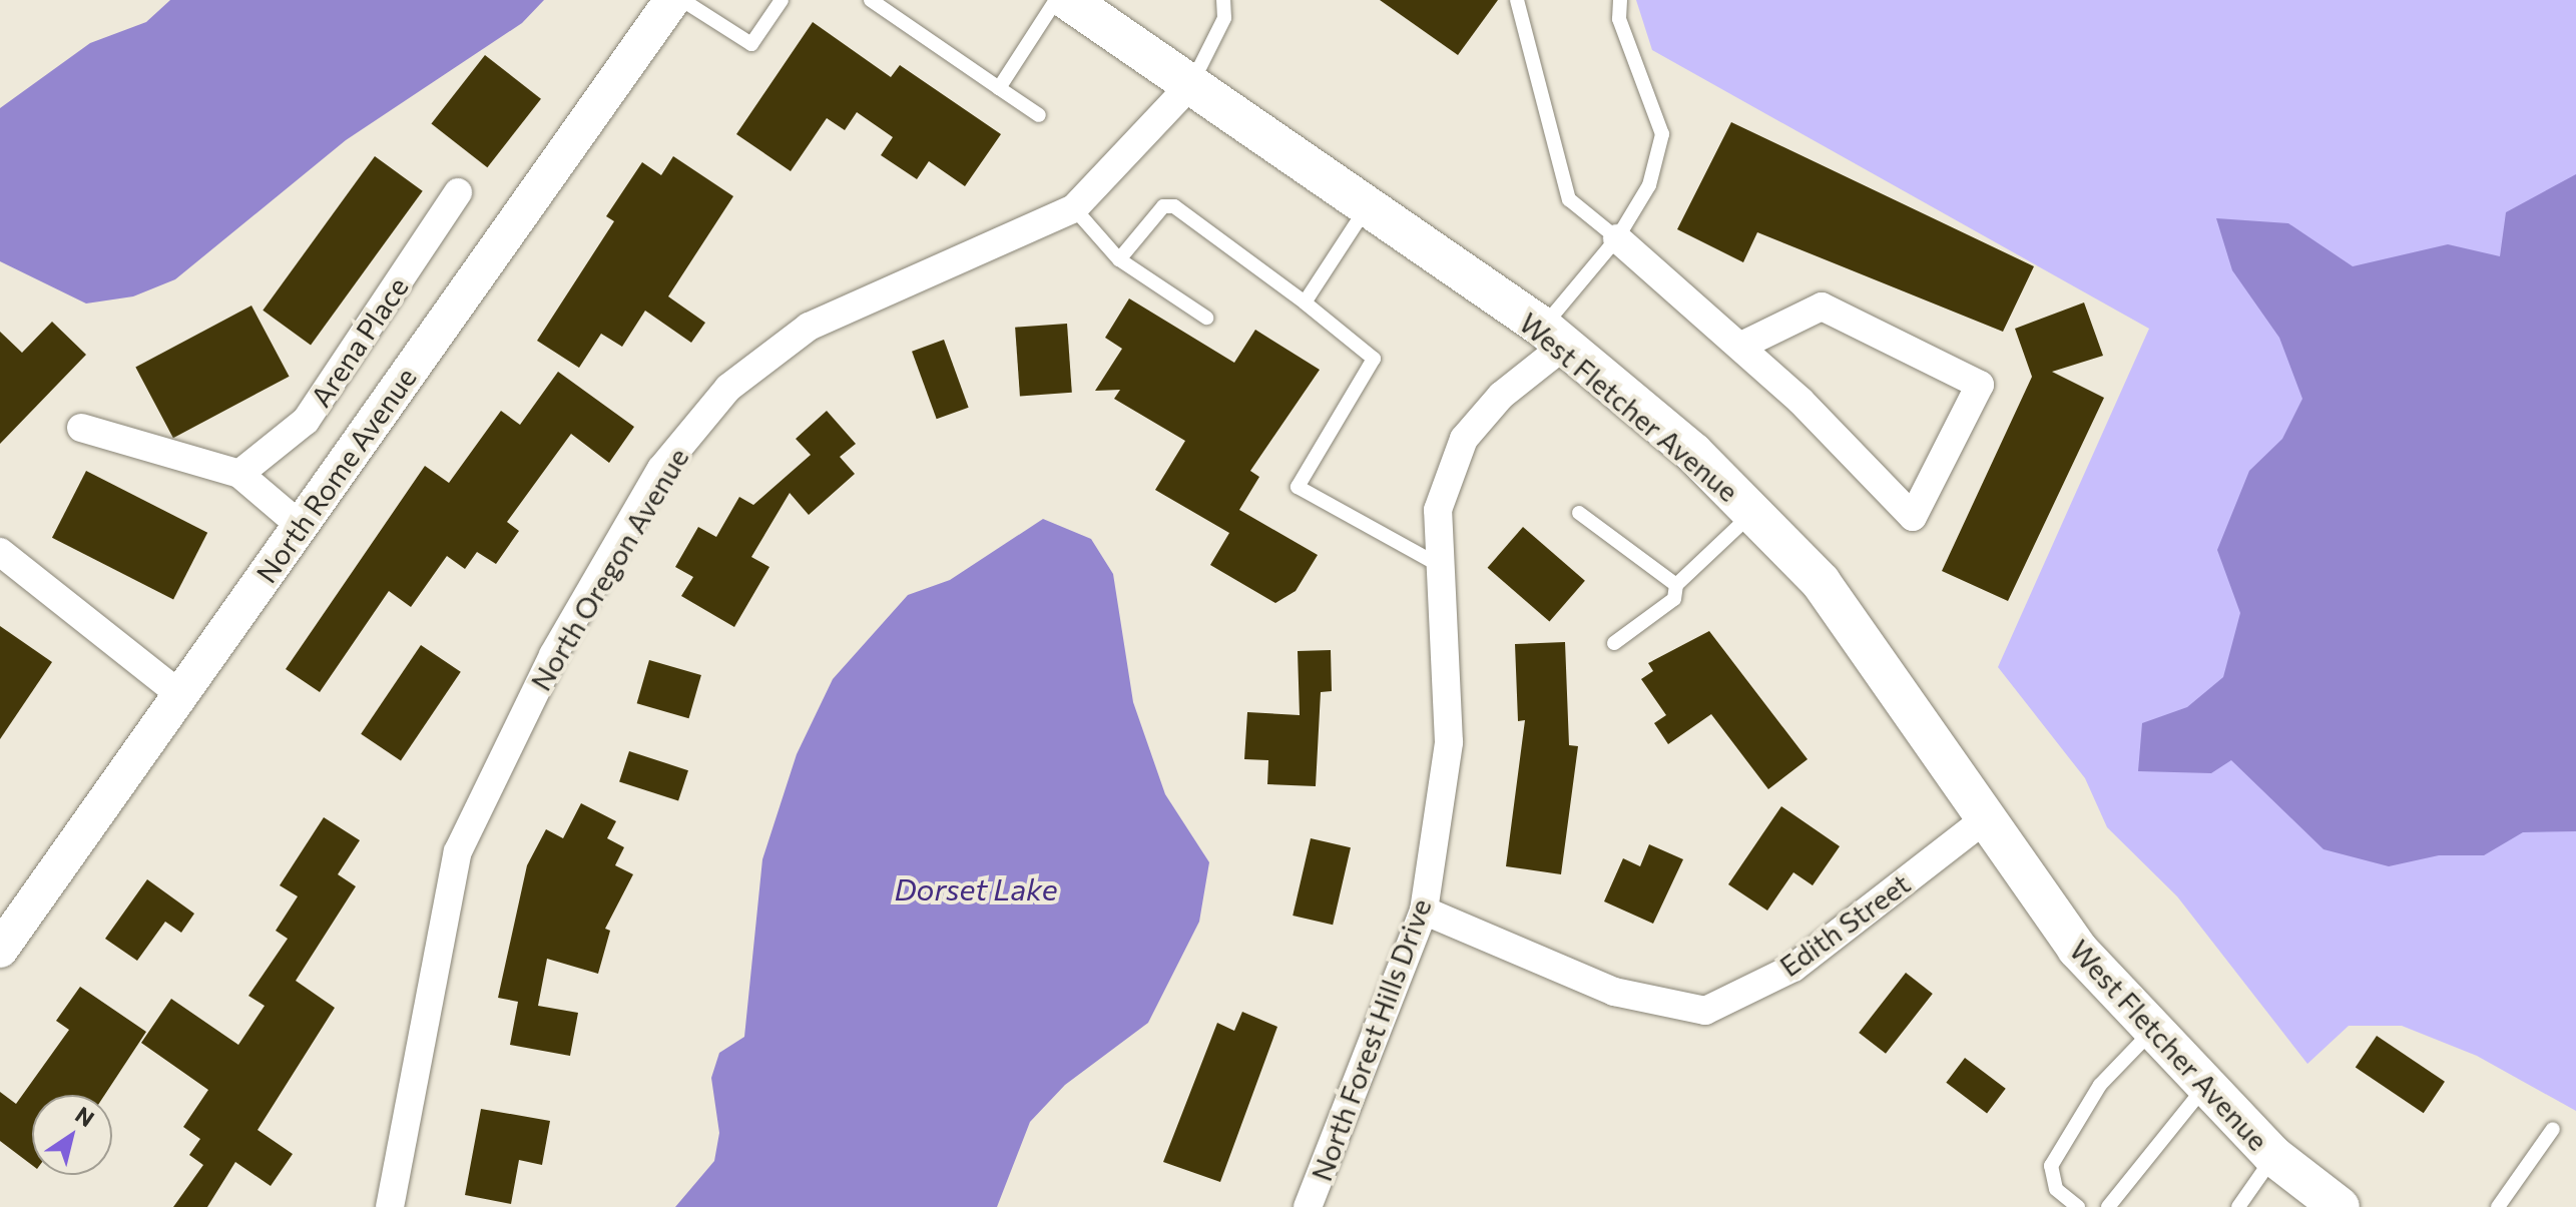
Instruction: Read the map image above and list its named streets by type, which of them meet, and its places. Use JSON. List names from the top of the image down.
{
  "streets": {
    "main road": ["West Fletcher Avenue"],
    "street": [
      "Arena Place",
      "North Rome Avenue",
      "North Oregon Avenue",
      "Edith Street",
      "North Forest Hills Drive"
    ]
  },
  "crossings": [
    ["West Fletcher Avenue", "North Oregon Avenue"],
    ["West Fletcher Avenue", "Edith Street"],
    ["West Fletcher Avenue", "North Forest Hills Drive"],
    ["Edith Street", "North Forest Hills Drive"]
  ],
  "water": ["Dorset Lake"],
  "north": "top right"
}
